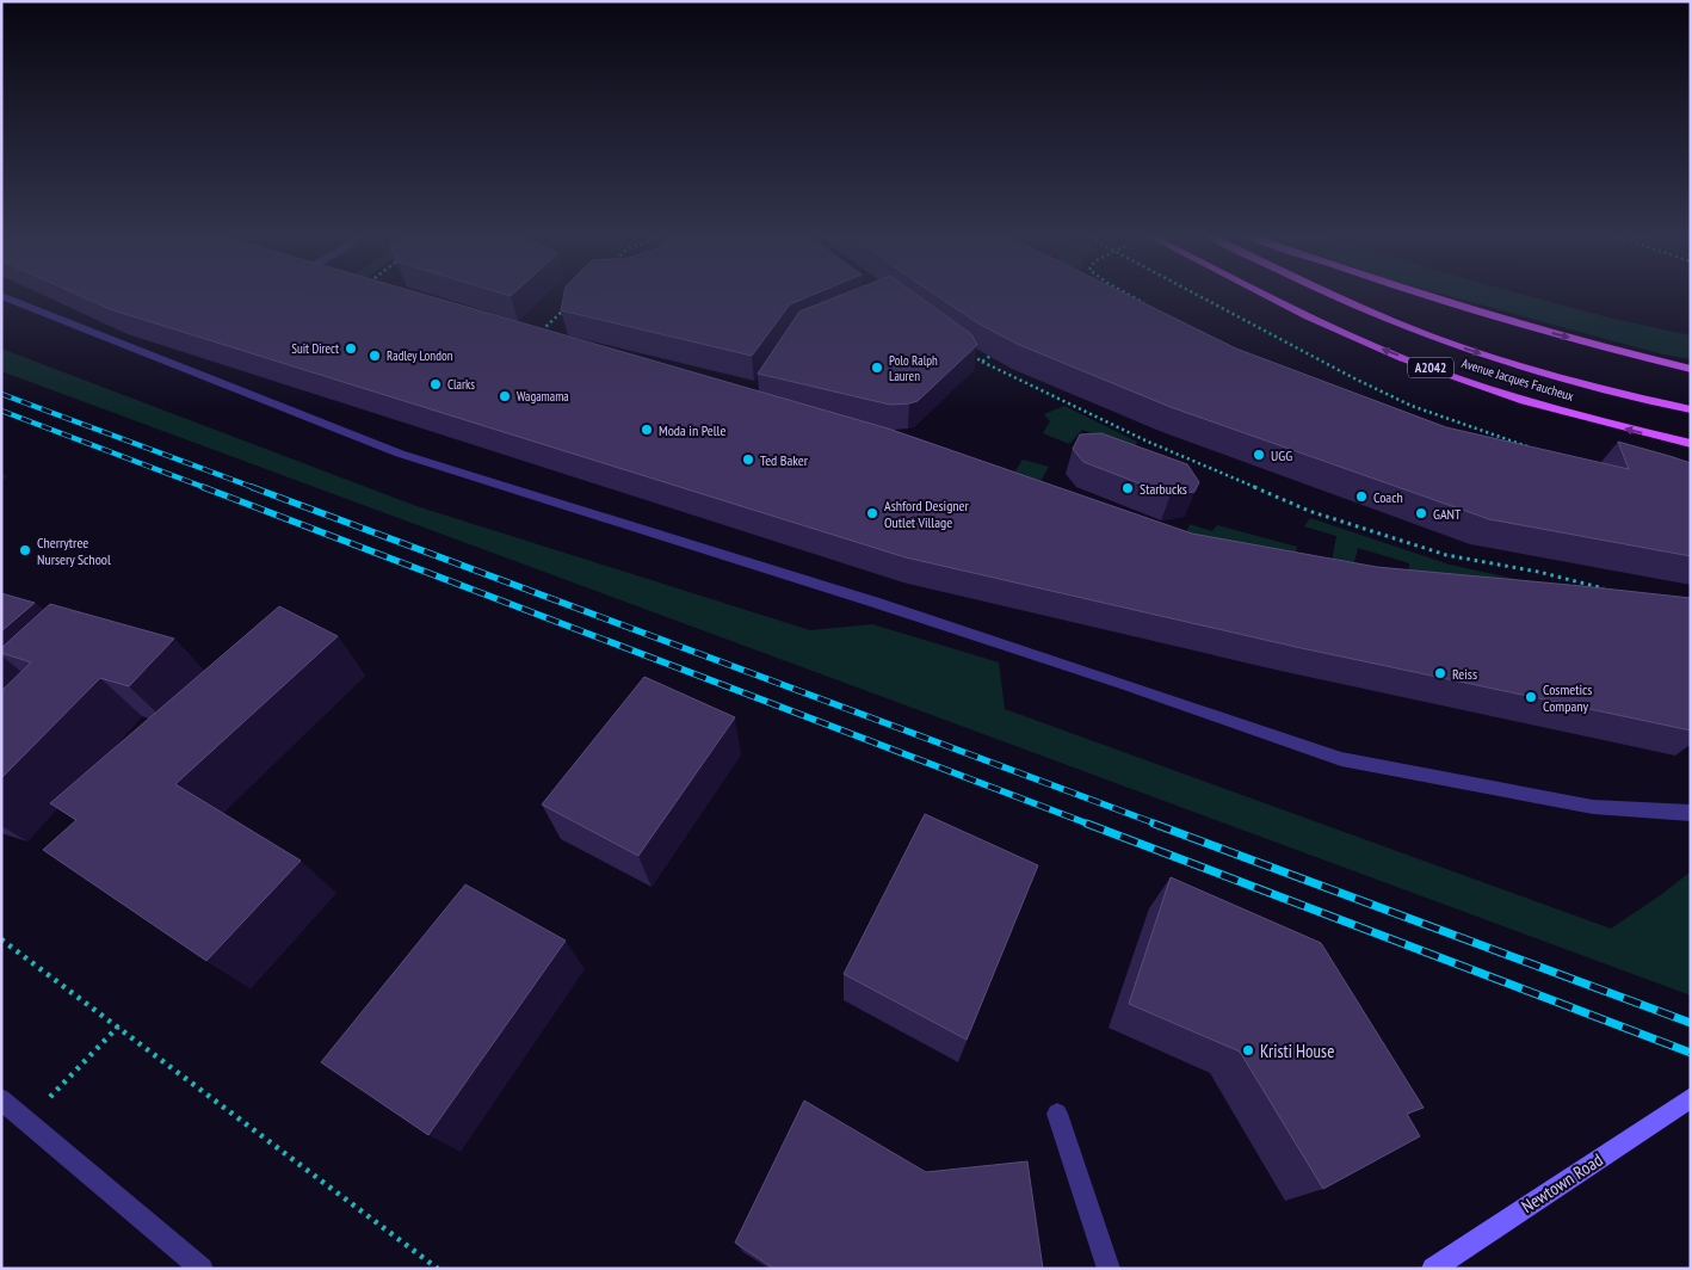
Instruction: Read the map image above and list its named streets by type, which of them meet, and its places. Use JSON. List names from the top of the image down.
{
  "streets": {
    "main road": ["A2042", "Avenue Jacques Faucheux"],
    "street": ["Newtown Road"]
  },
  "places": [
    "Suit Direct",
    "Radley London",
    "Polo Ralph Lauren",
    "Clarks",
    "Wagamama",
    "Moda in Pelle",
    "UGG",
    "Ted Baker",
    "Starbucks",
    "Coach",
    "Ashford Designer Outlet Village",
    "GANT",
    "Cherrytree Nursery School",
    "Reiss",
    "Cosmetics Company",
    "Kristi House"
  ]
}
